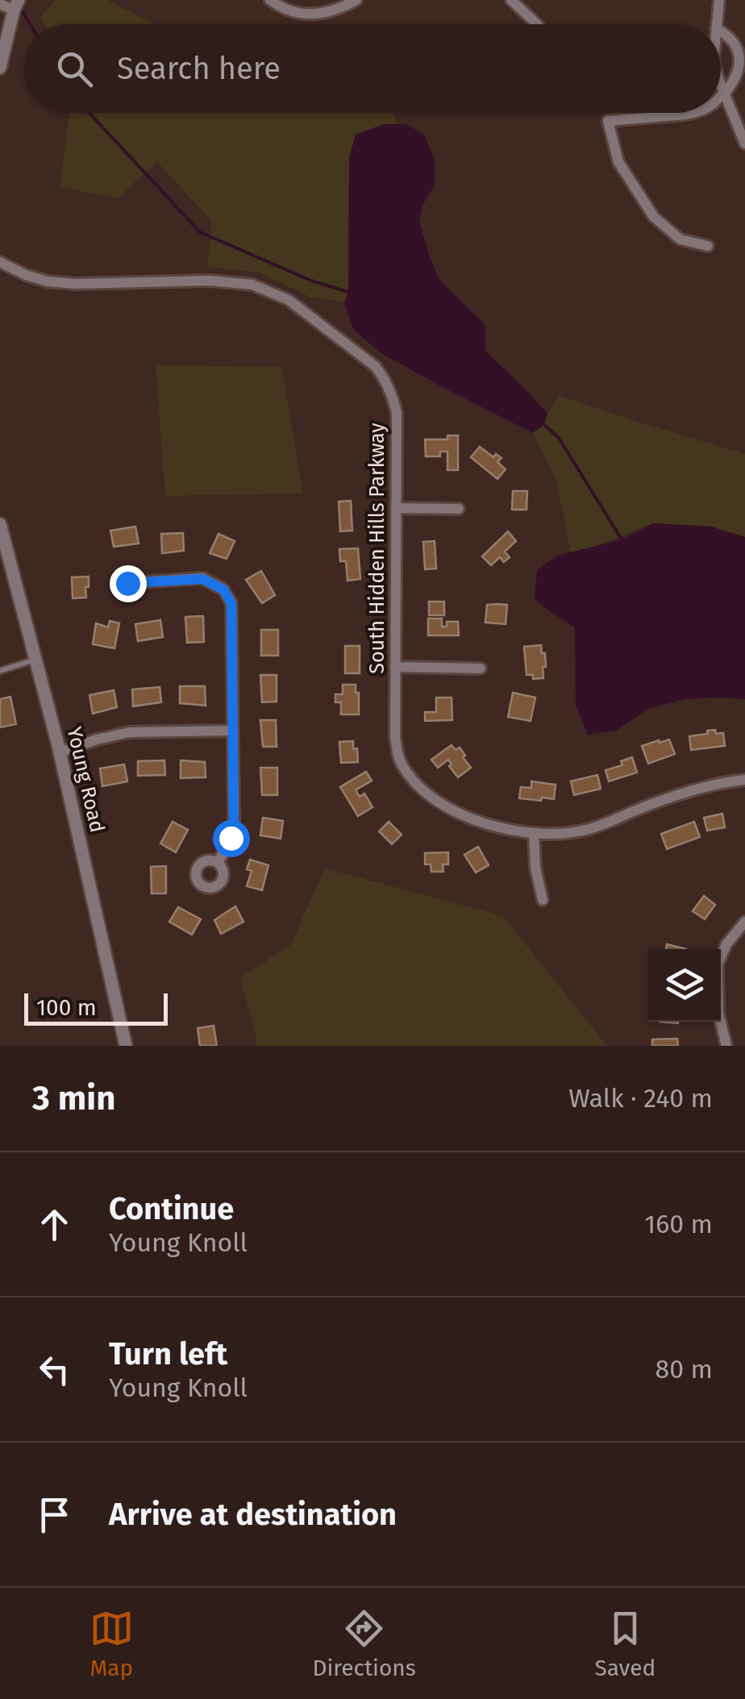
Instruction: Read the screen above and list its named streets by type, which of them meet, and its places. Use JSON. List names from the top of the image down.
{
  "streets": {
    "street": ["South Hidden Hills Parkway", "Young Road"]
  },
  "scale_bar": "100 m",
  "page": {
    "search": "Search here",
    "scale": "100 m",
    "heading": ["3 min", "Walk · 240 m"],
    "list": [
      ["Continue", "Young Knoll", "160 m"],
      ["Turn left", "Young Knoll", "80 m"],
      "Arrive at destination"
    ],
    "nav": ["Map", "Directions", "Saved"]
  }
}
